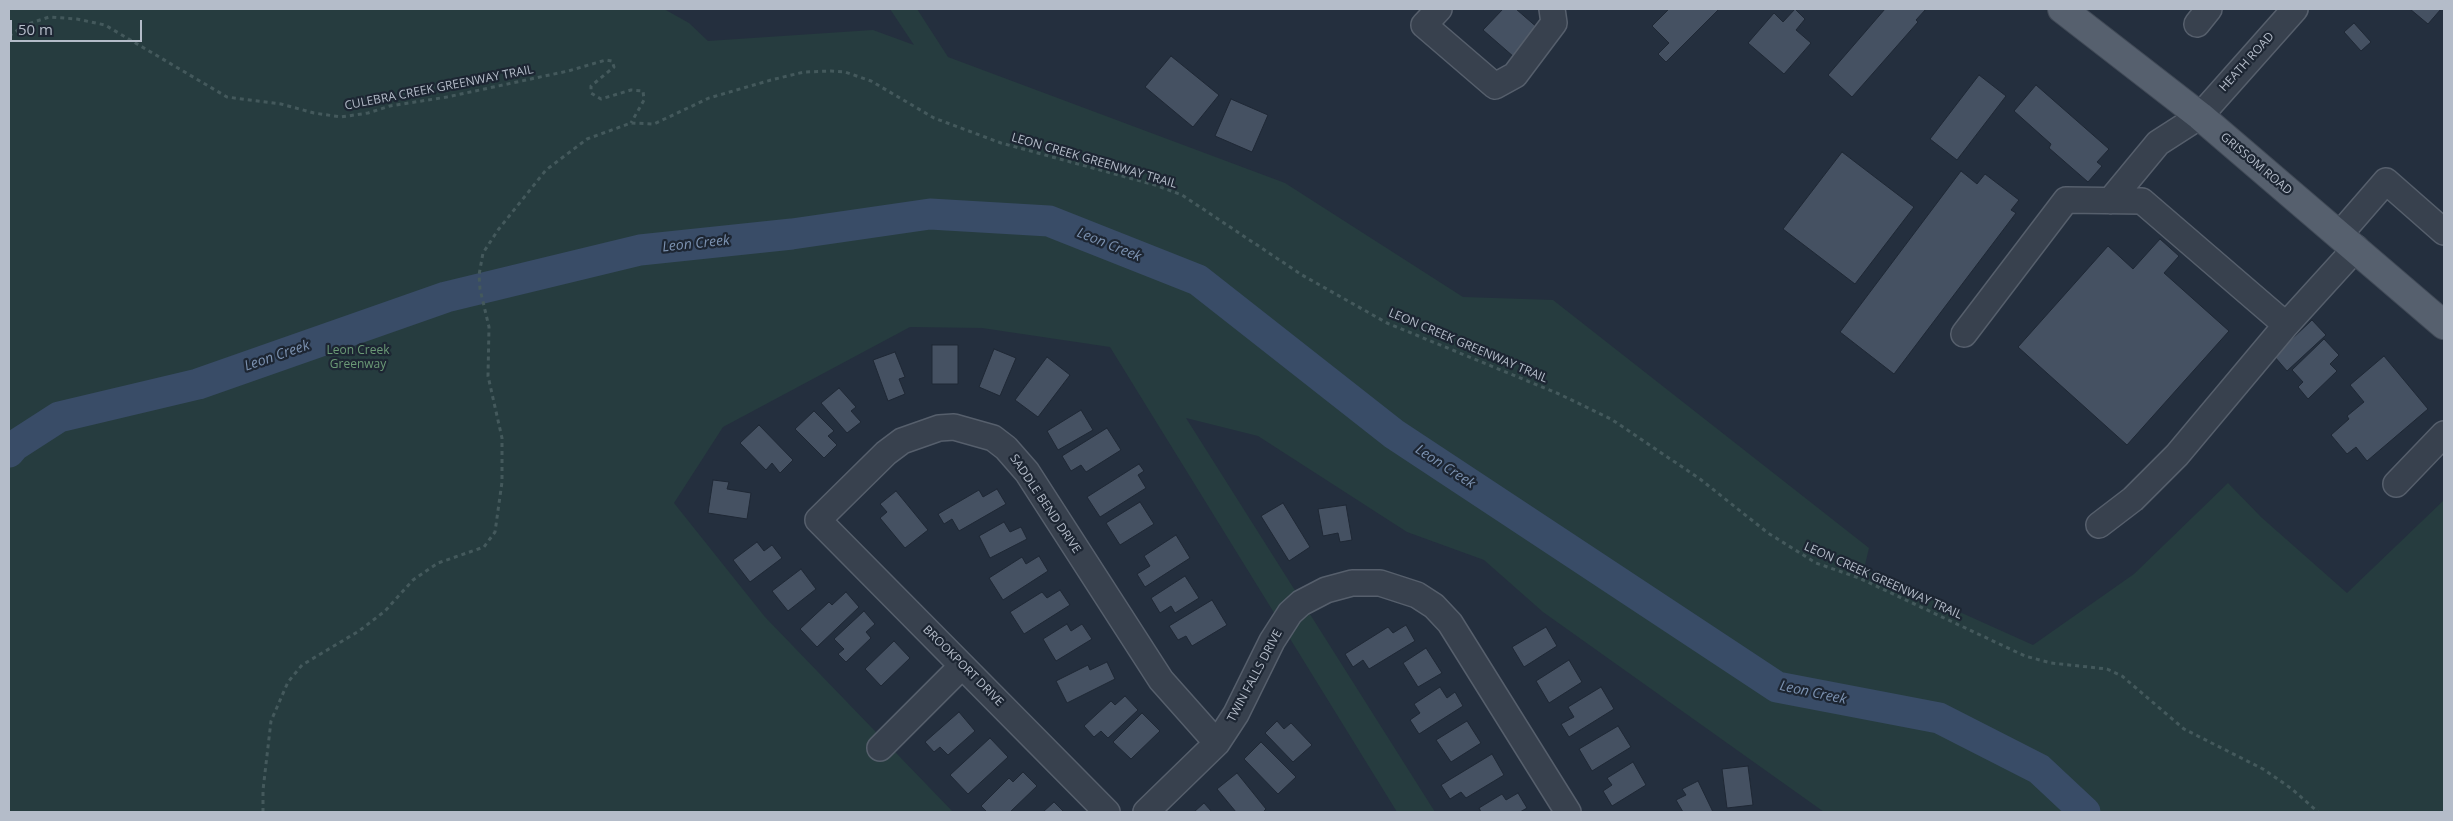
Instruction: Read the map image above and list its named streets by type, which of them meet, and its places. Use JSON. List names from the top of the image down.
{
  "streets": {
    "main road": ["GRISSOM ROAD"],
    "street": [
      "HEATH ROAD",
      "SADDLE BEND DRIVE",
      "BROOKPORT DRIVE",
      "TWIN FALLS DRIVE"
    ],
    "path": ["CULEBRA CREEK GREENWAY TRAIL", "LEON CREEK GREENWAY TRAIL"]
  },
  "crossings": [
    ["HEATH ROAD", "GRISSOM ROAD"],
    ["CULEBRA CREEK GREENWAY TRAIL", "LEON CREEK GREENWAY TRAIL"],
    ["SADDLE BEND DRIVE", "BROOKPORT DRIVE"],
    ["SADDLE BEND DRIVE", "TWIN FALLS DRIVE"]
  ],
  "water": ["Leon Creek"],
  "parks": ["Leon Creek Greenway"],
  "scale_bar": "50 m"
}
